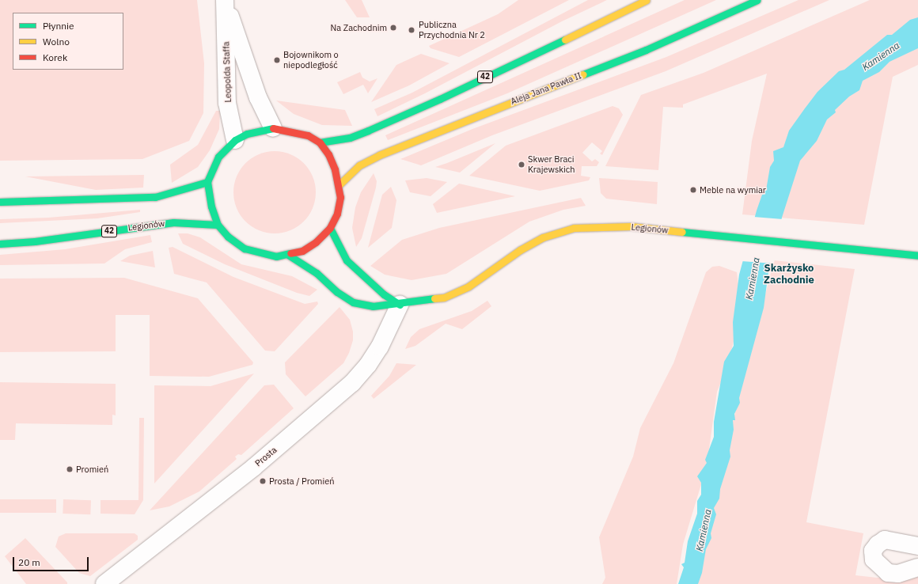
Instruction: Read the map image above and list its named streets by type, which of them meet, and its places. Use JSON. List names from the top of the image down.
{
  "streets": {
    "main road": ["42", "Aleja Jana Pawła II", "Legionów"],
    "street": ["Leopolda Staffa", "Prosta"]
  },
  "crossings": [
    ["Legionów", "Prosta"]
  ],
  "districts": ["Skarżysko Zachodnie"],
  "water": ["Kamienna"],
  "places": [
    "Na Zachodnim",
    "Publiczna Przychodnia Nr 2",
    "Bojownikom o niepodległość",
    "Skwer Braci Krajewskich",
    "Meble na wymiar",
    "Promień",
    "Prosta / Promień"
  ],
  "legend": ["Płynnie", "Wolno", "Korek"],
  "scale_bar": "20 m"
}
